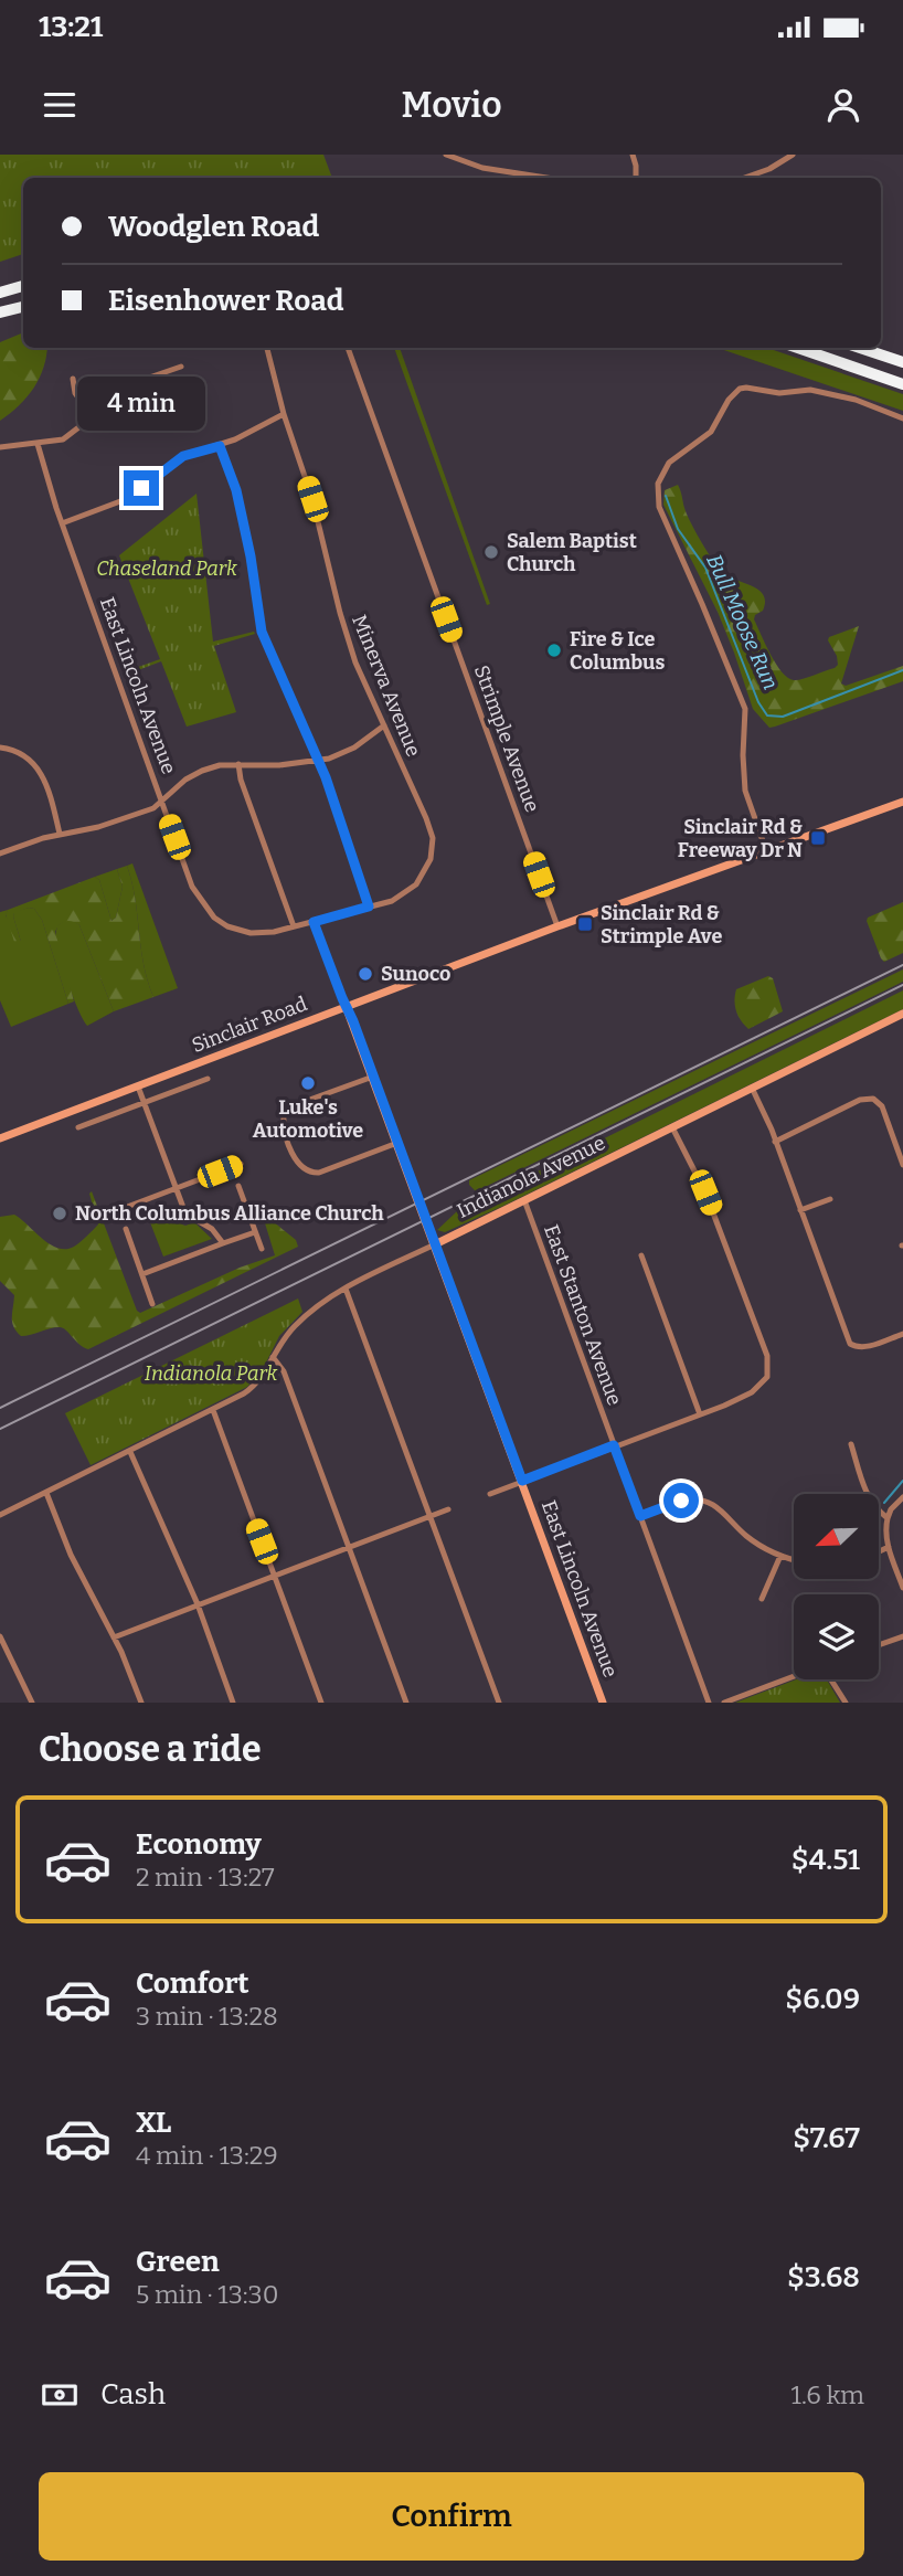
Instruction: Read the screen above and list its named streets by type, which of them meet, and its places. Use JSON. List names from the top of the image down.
{
  "streets": {
    "main road": ["East Lincoln Avenue", "Sinclair Road", "Indianola Avenue"],
    "street": ["Minerva Avenue", "Strimple Avenue", "East Stanton Avenue"]
  },
  "crossings": [
    ["East Lincoln Avenue", "Sinclair Road"],
    ["East Lincoln Avenue", "Indianola Avenue"],
    ["Strimple Avenue", "Sinclair Road"],
    ["Indianola Avenue", "East Stanton Avenue"]
  ],
  "water": ["Bull Moose Run"],
  "parks": ["Chaseland Park", "Indianola Park"],
  "places": {
    "other": [
      "Salem Baptist Church",
      "Fire & Ice Columbus",
      "Sunoco",
      "Luke's Automotive",
      "North Columbus Alliance Church"
    ],
    "transit": ["Sinclair Rd & Freeway Dr N", "Sinclair Rd & Strimple Ave"]
  },
  "north": "bottom left",
  "page": {
    "status": "13:21",
    "header": "Movio",
    "banner": ["Woodglen Road", "Eisenhower Road"],
    "bubble": "4 min",
    "heading": "Choose a ride",
    "list": [
      {
        "name": "Economy",
        "note": "2 min · 13:27",
        "value": "$4.51"
      },
      {
        "name": "Comfort",
        "note": "3 min · 13:28",
        "value": "$6.09"
      },
      {
        "name": "XL",
        "note": "4 min · 13:29",
        "value": "$7.67"
      },
      {
        "name": "Green",
        "note": "5 min · 13:30",
        "value": "$3.68"
      }
    ],
    "pay": ["Cash", "1.6 km"],
    "buttons": "Confirm"
  }
}
